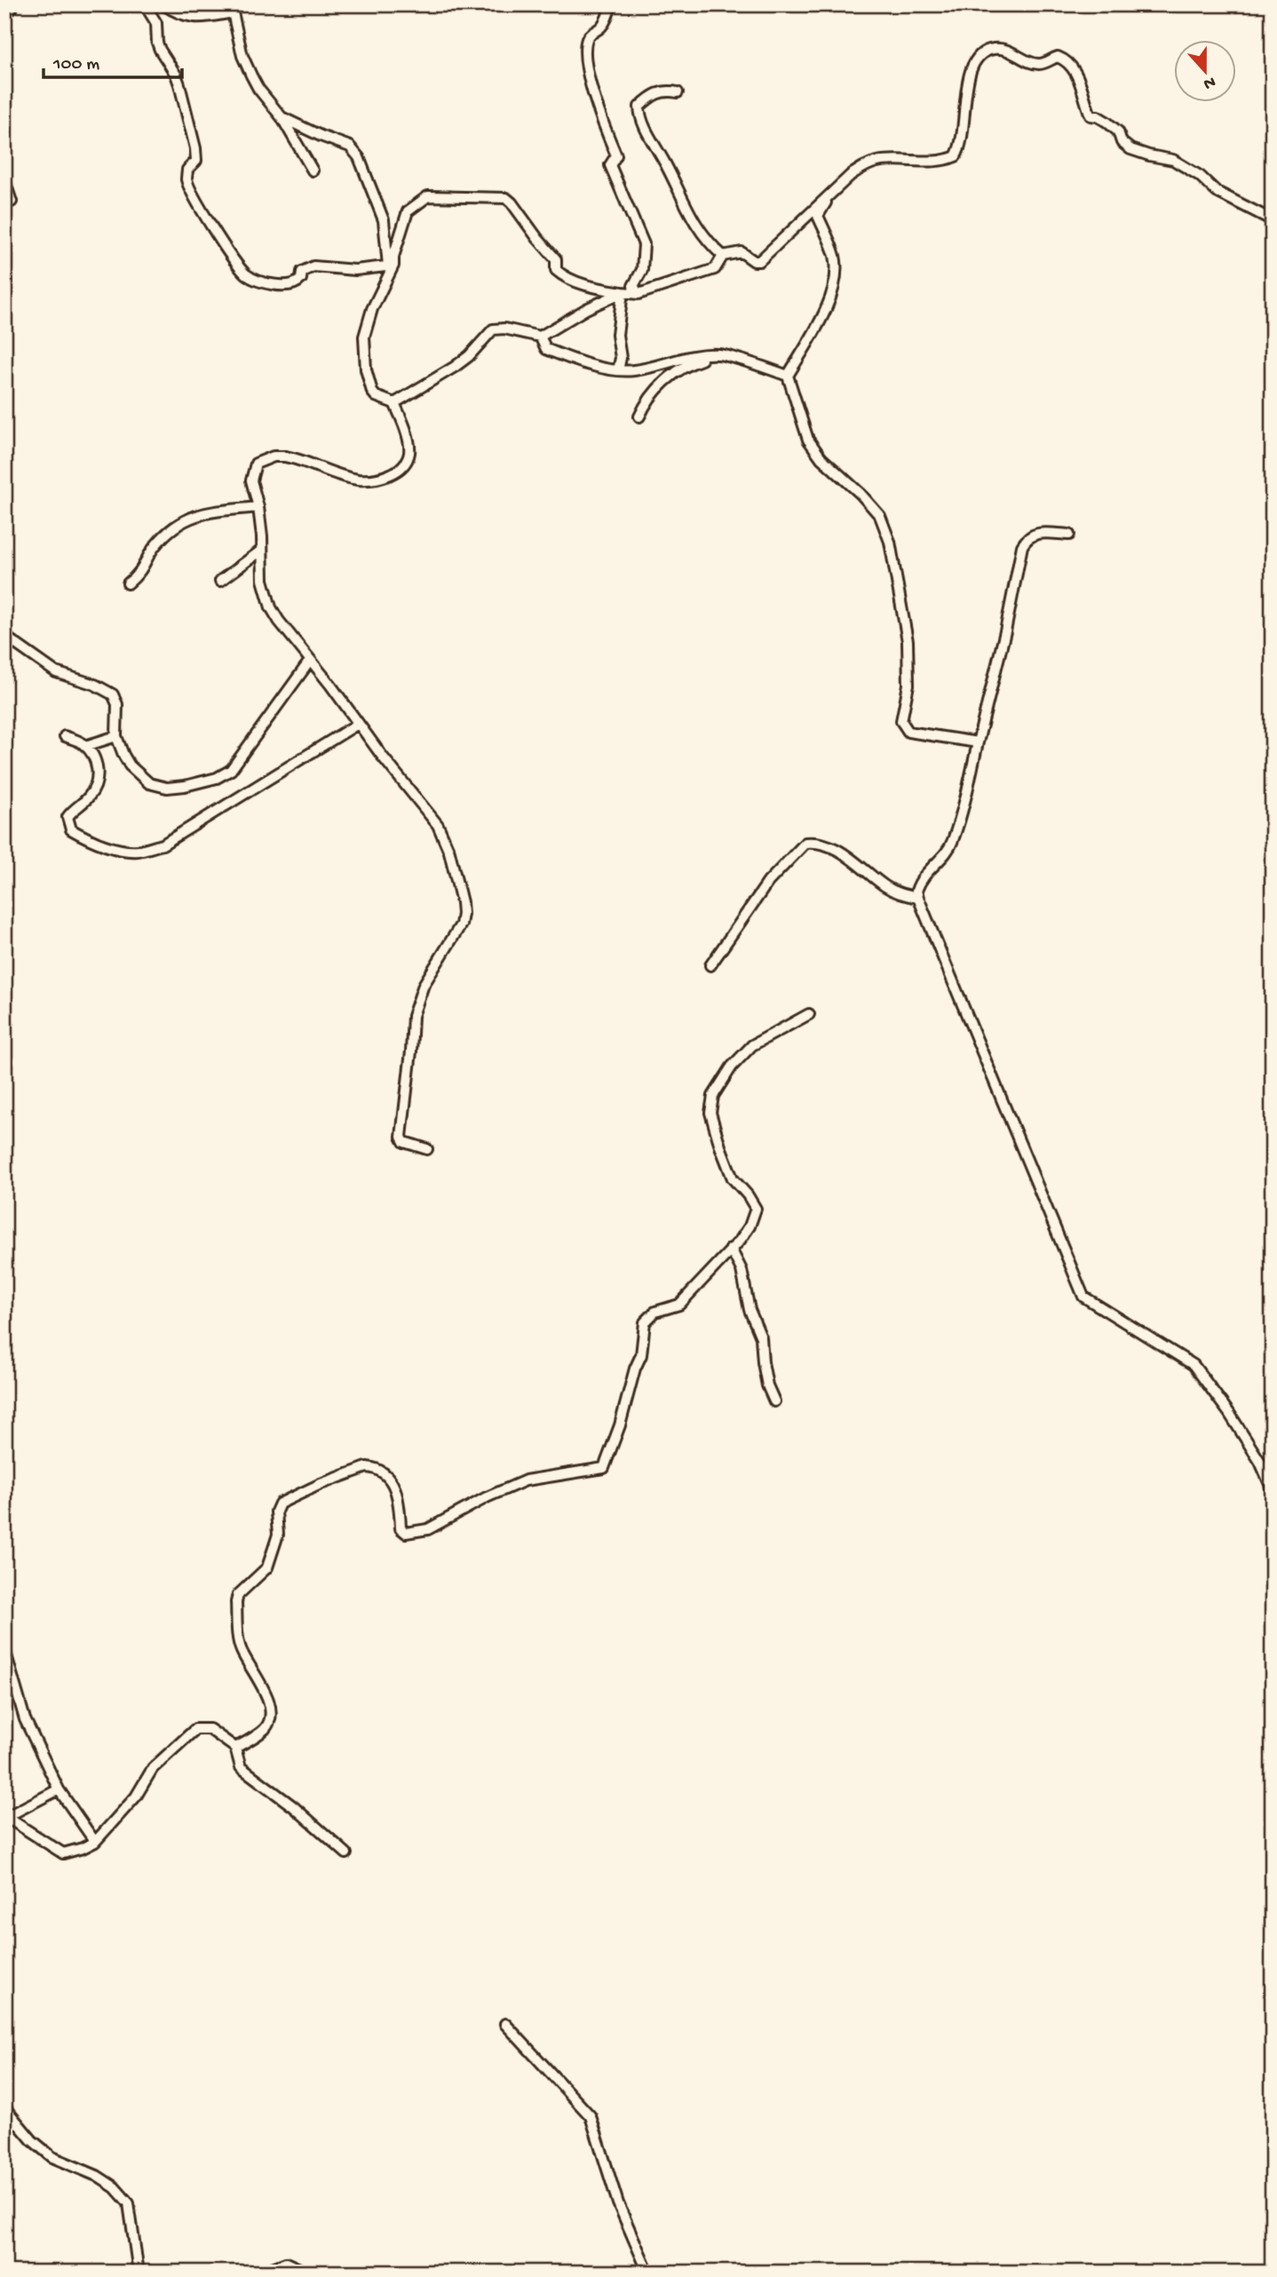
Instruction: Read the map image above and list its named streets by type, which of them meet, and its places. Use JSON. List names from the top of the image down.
{
  "scale_bar": "100 m",
  "north": "bottom"
}
